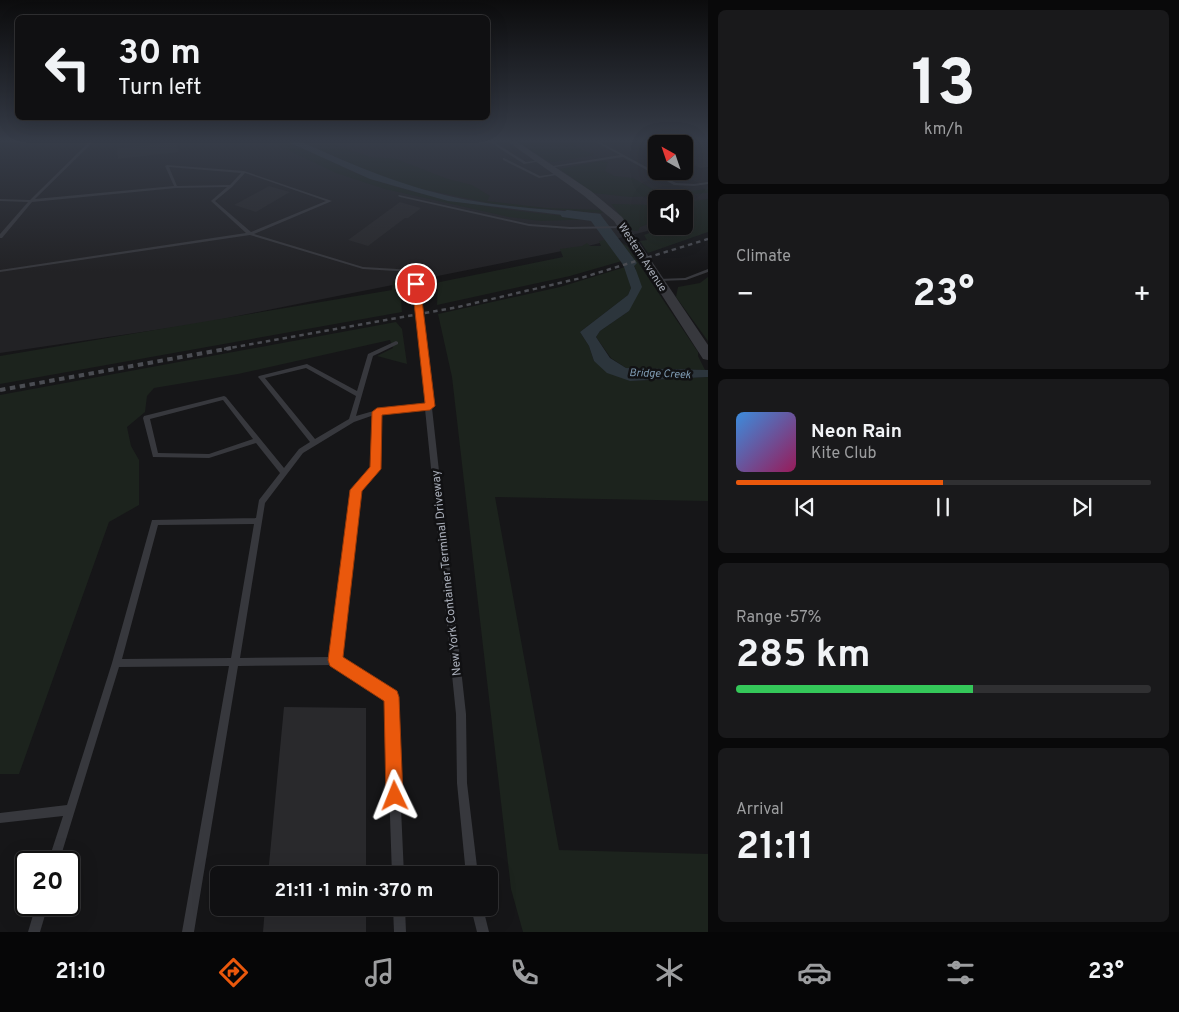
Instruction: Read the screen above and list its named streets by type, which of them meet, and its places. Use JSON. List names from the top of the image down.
{
  "streets": {
    "street": ["Western Avenue"],
    "lane": ["New York Container Terminal Driveway"]
  },
  "water": ["Bridge Creek"],
  "north": "top left",
  "page": {
    "tile": [
      ["13", "km/h"],
      "Climate",
      ["Range · 57%", "285 km"],
      ["Arrival", "21:11"]
    ],
    "turn": ["30 m", "Turn left"],
    "heat": ["−", "23°", "+"],
    "song": ["Neon Rain", "Kite Club"],
    "limit": "20",
    "trip": "21:11 · 1 min · 370 m",
    "tabs": ["21:10", "23°"]
  }
}
